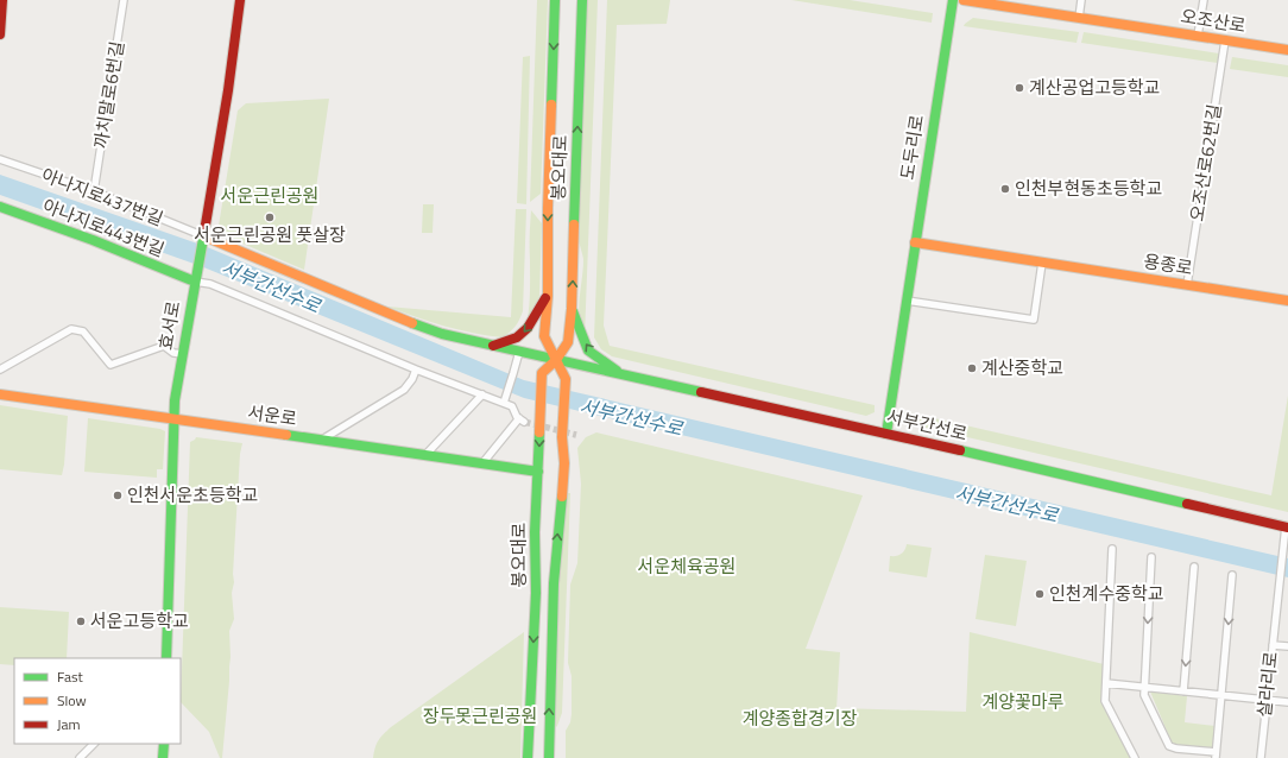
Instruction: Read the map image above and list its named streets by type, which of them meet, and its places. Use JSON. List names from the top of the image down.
{
  "streets": {
    "main road": [
      "오조산로",
      "도두리로",
      "봉오대로",
      "아나지로443번길",
      "용종로",
      "효서로",
      "서운로",
      "서부간선로"
    ],
    "street": [
      "까치말로6번길",
      "오조산로62번길",
      "아나지로437번길",
      "살라리로"
    ]
  },
  "crossings": [
    ["오조산로", "오조산로62번길"],
    ["까치말로6번길", "아나지로437번길"],
    ["도두리로", "용종로"],
    ["도두리로", "서부간선로"],
    ["오조산로62번길", "용종로"],
    ["봉오대로", "서운로"],
    ["봉오대로", "서부간선로"],
    ["아나지로437번길", "효서로"],
    ["아나지로437번길", "서부간선로"],
    ["아나지로443번길", "효서로"],
    ["효서로", "서운로"],
    ["효서로", "서부간선로"],
    ["서부간선로", "살라리로"]
  ],
  "water": ["서부간선수로"],
  "parks": [
    "서운근린공원",
    "서운체육공원",
    "계양꽃마루",
    "장두못근린공원",
    "계양종합경기장"
  ],
  "places": [
    "계산공업고등학교",
    "인천부현동초등학교",
    "서운근린공원 풋살장",
    "계산중학교",
    "인천서운초등학교",
    "인천계수중학교",
    "서운고등학교"
  ],
  "legend": ["Fast", "Slow", "Jam"]
}
